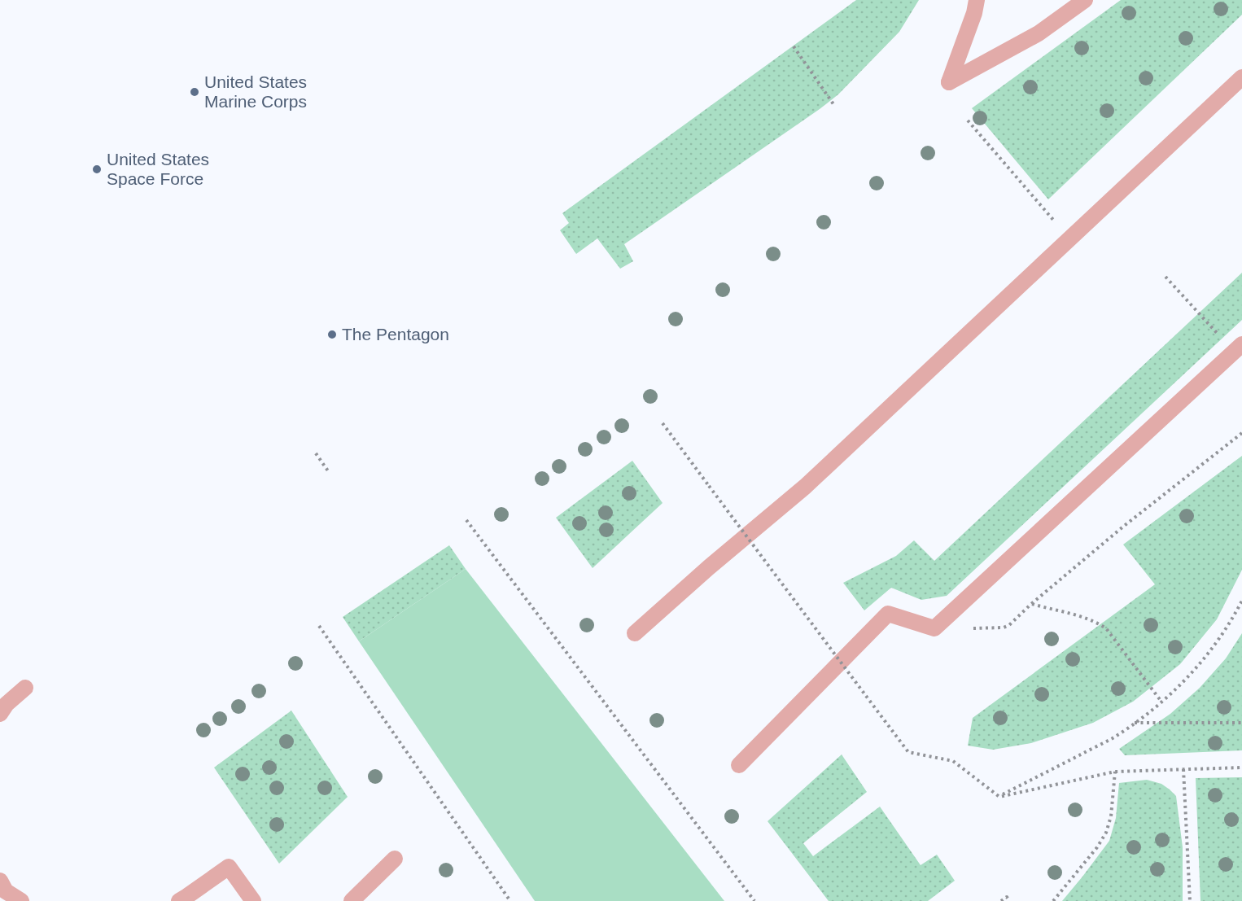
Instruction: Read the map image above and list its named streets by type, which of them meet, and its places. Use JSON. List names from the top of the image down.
{
  "places": ["United States Marine Corps", "United States Space Force", "The Pentagon"]
}
